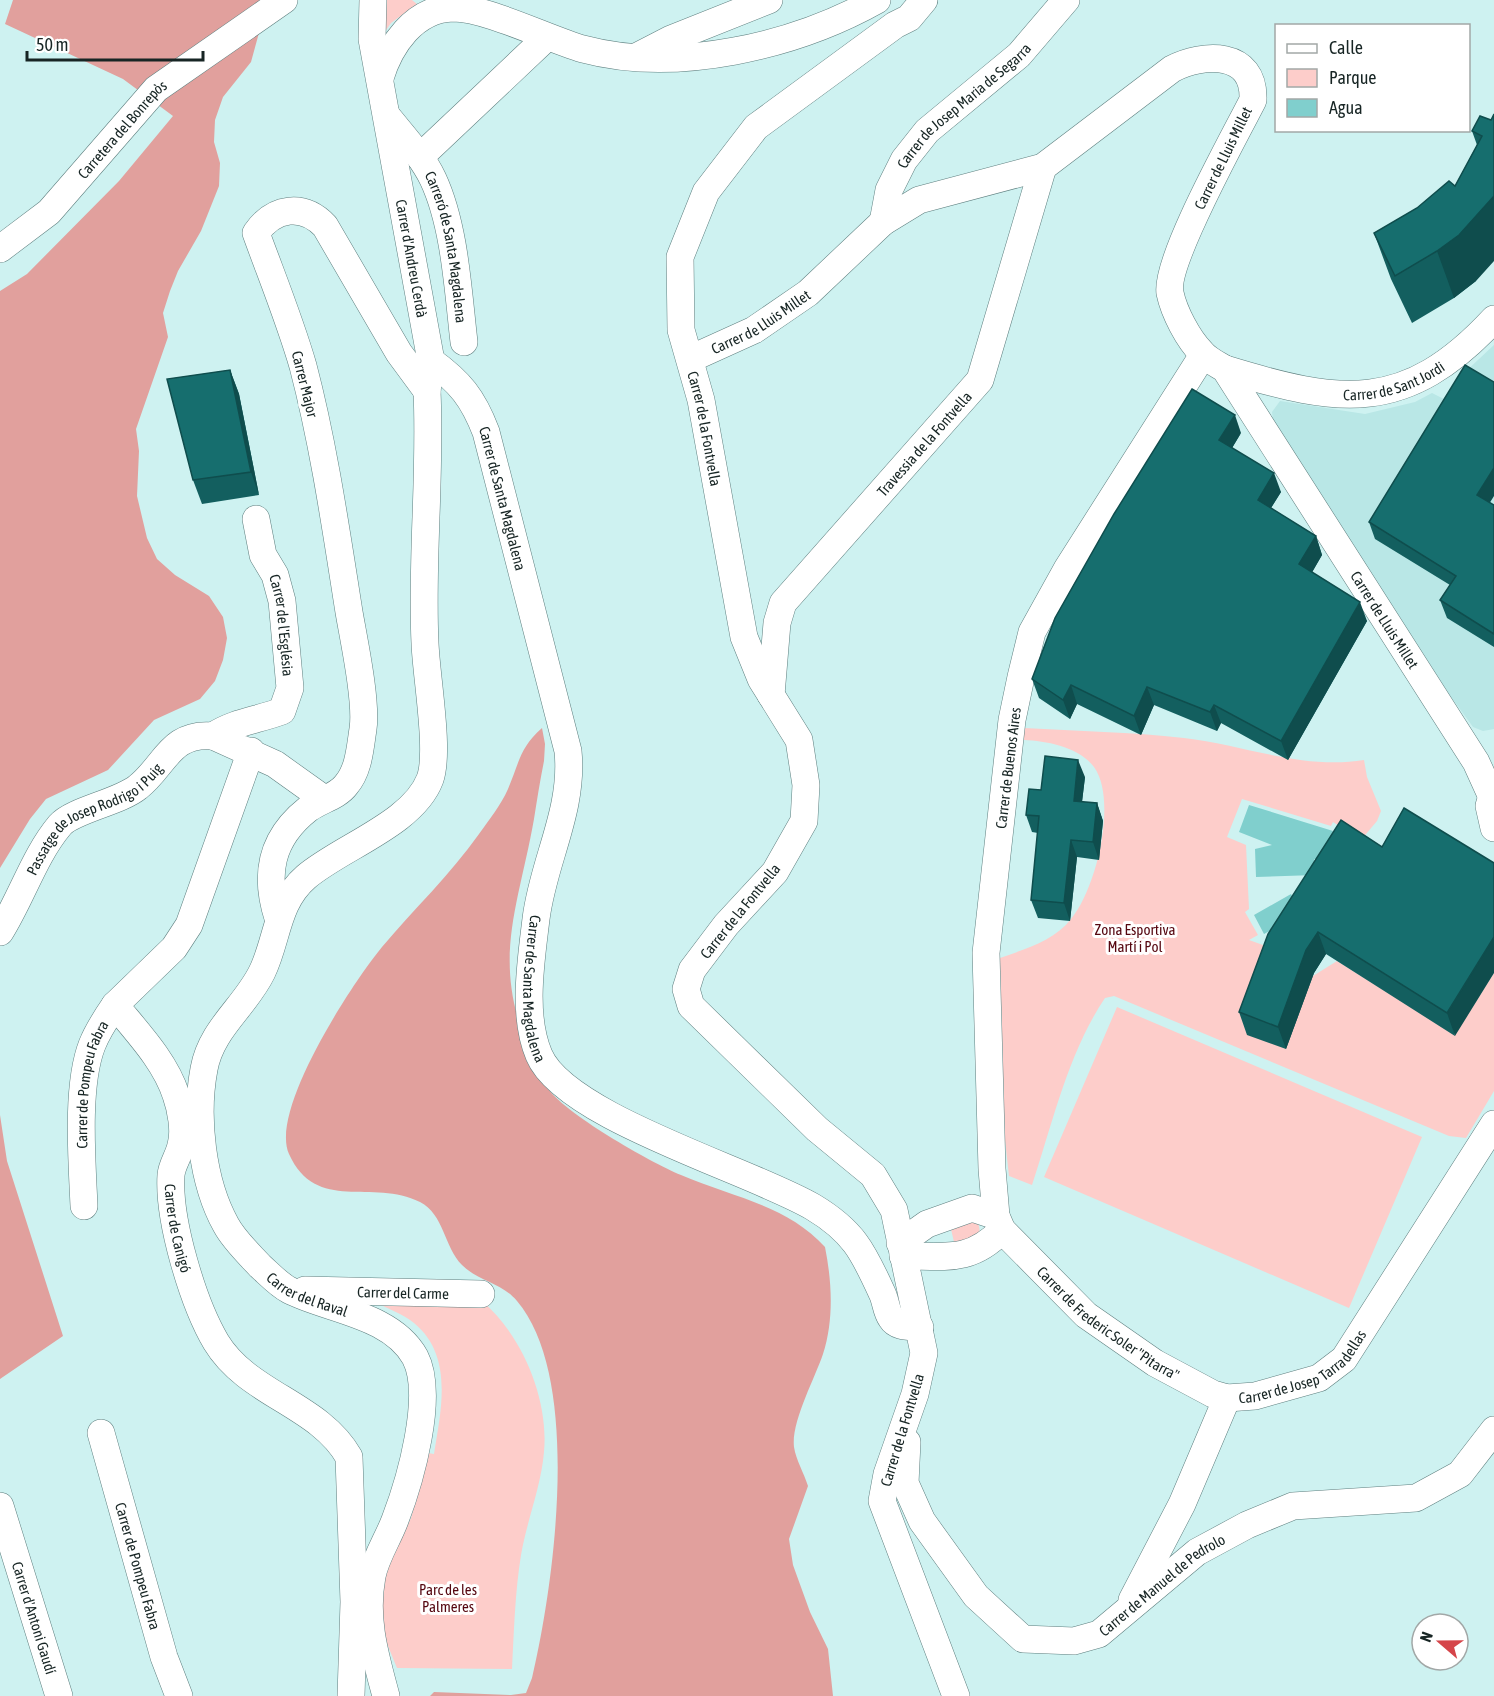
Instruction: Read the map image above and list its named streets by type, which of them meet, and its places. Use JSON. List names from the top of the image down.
{
  "streets": {
    "street": [
      "Carrer de Josep Maria de Segarra",
      "Carretera del Bonrepòs",
      "Carrer de Lluis Millet",
      "Carreró de Santa Magdalena",
      "Carrer d'Andreu Cerdà",
      "Carrer de Sant Jordi",
      "Carrer Major",
      "Carrer de la Fontvella",
      "Travessia de la Fontvella",
      "Carrer de Santa Magdalena",
      "Carrer de l'Església",
      "Carrer de Buenos Aires",
      "Passatge de Josep Rodrigo i Puig",
      "Carrer de Pompeu Fabra",
      "Carrer de Canigó",
      "Carrer del Raval",
      "Carrer del Carme",
      "Carrer de Frederic Soler \"Pitarra\"",
      "Carrer de Josep Tarradellas",
      "Carrer de Manuel de Pedrolo",
      "Carrer d'Antoni Gaudí"
    ]
  },
  "crossings": [
    ["Carrer de Josep Maria de Segarra", "Carrer de Lluis Millet"],
    ["Carrer de Lluis Millet", "Carrer de Sant Jordi"],
    ["Carrer de Lluis Millet", "Carrer de la Fontvella"],
    ["Carrer de Lluis Millet", "Travessia de la Fontvella"],
    ["Carrer de Lluis Millet", "Carrer de Buenos Aires"],
    ["Carreró de Santa Magdalena", "Carrer d'Andreu Cerdà"],
    ["Carrer d'Andreu Cerdà", "Carrer Major"],
    ["Carrer d'Andreu Cerdà", "Carrer de Santa Magdalena"],
    ["Carrer d'Andreu Cerdà", "Carrer del Raval"],
    ["Carrer de Sant Jordi", "Carrer de Buenos Aires"],
    ["Carrer de la Fontvella", "Travessia de la Fontvella"],
    ["Carrer de la Fontvella", "Carrer de Santa Magdalena"],
    ["Carrer de la Fontvella", "Carrer de Manuel de Pedrolo"],
    ["Carrer de l'Església", "Passatge de Josep Rodrigo i Puig"],
    ["Carrer de Buenos Aires", "Carrer de Frederic Soler \"Pitarra\""],
    ["Carrer de Pompeu Fabra", "Carrer de Canigó"],
    ["Carrer del Raval", "Carrer del Carme"],
    ["Carrer de Frederic Soler \"Pitarra\"", "Carrer de Josep Tarradellas"],
    ["Carrer de Josep Tarradellas", "Carrer de Manuel de Pedrolo"]
  ],
  "parks": ["Zona Esportiva Martí i Pol", "Parc de les Palmeres"],
  "legend": ["Calle", "Parque", "Agua"],
  "scale_bar": "50 m",
  "north": "left"
}
